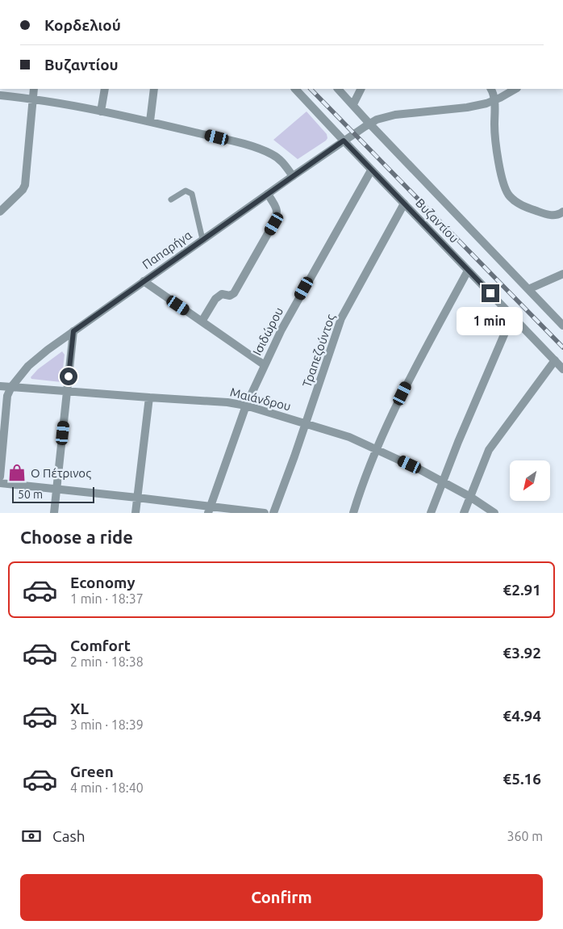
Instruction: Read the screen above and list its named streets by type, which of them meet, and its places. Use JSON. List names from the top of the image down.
{
  "streets": {
    "street": [
      "Βυζαντίου",
      "Παπαρήγα",
      "Ισιδώρου",
      "Τραπεζούντος",
      "Μαιάνδρου"
    ]
  },
  "crossings": [
    ["Βυζαντίου", "Παπαρήγα"],
    ["Βυζαντίου", "Ισιδώρου"],
    ["Βυζαντίου", "Τραπεζούντος"],
    ["Παπαρήγα", "Μαιάνδρου"],
    ["Ισιδώρου", "Μαιάνδρου"],
    ["Τραπεζούντος", "Μαιάνδρου"]
  ],
  "places": {
    "shop": ["Ο Πέτρινος"]
  },
  "scale_bar": "50 m",
  "north": "bottom left",
  "page": {
    "banner": ["Κορδελιού", "Βυζαντίου"],
    "bubble": "1 min",
    "scale": "50 m",
    "heading": "Choose a ride",
    "list": [
      {
        "name": "Economy",
        "note": "1 min · 18:37",
        "value": "€2.91"
      },
      {
        "name": "Comfort",
        "note": "2 min · 18:38",
        "value": "€3.92"
      },
      {
        "name": "XL",
        "note": "3 min · 18:39",
        "value": "€4.94"
      },
      {
        "name": "Green",
        "note": "4 min · 18:40",
        "value": "€5.16"
      }
    ],
    "pay": ["Cash", "360 m"],
    "buttons": "Confirm"
  }
}
